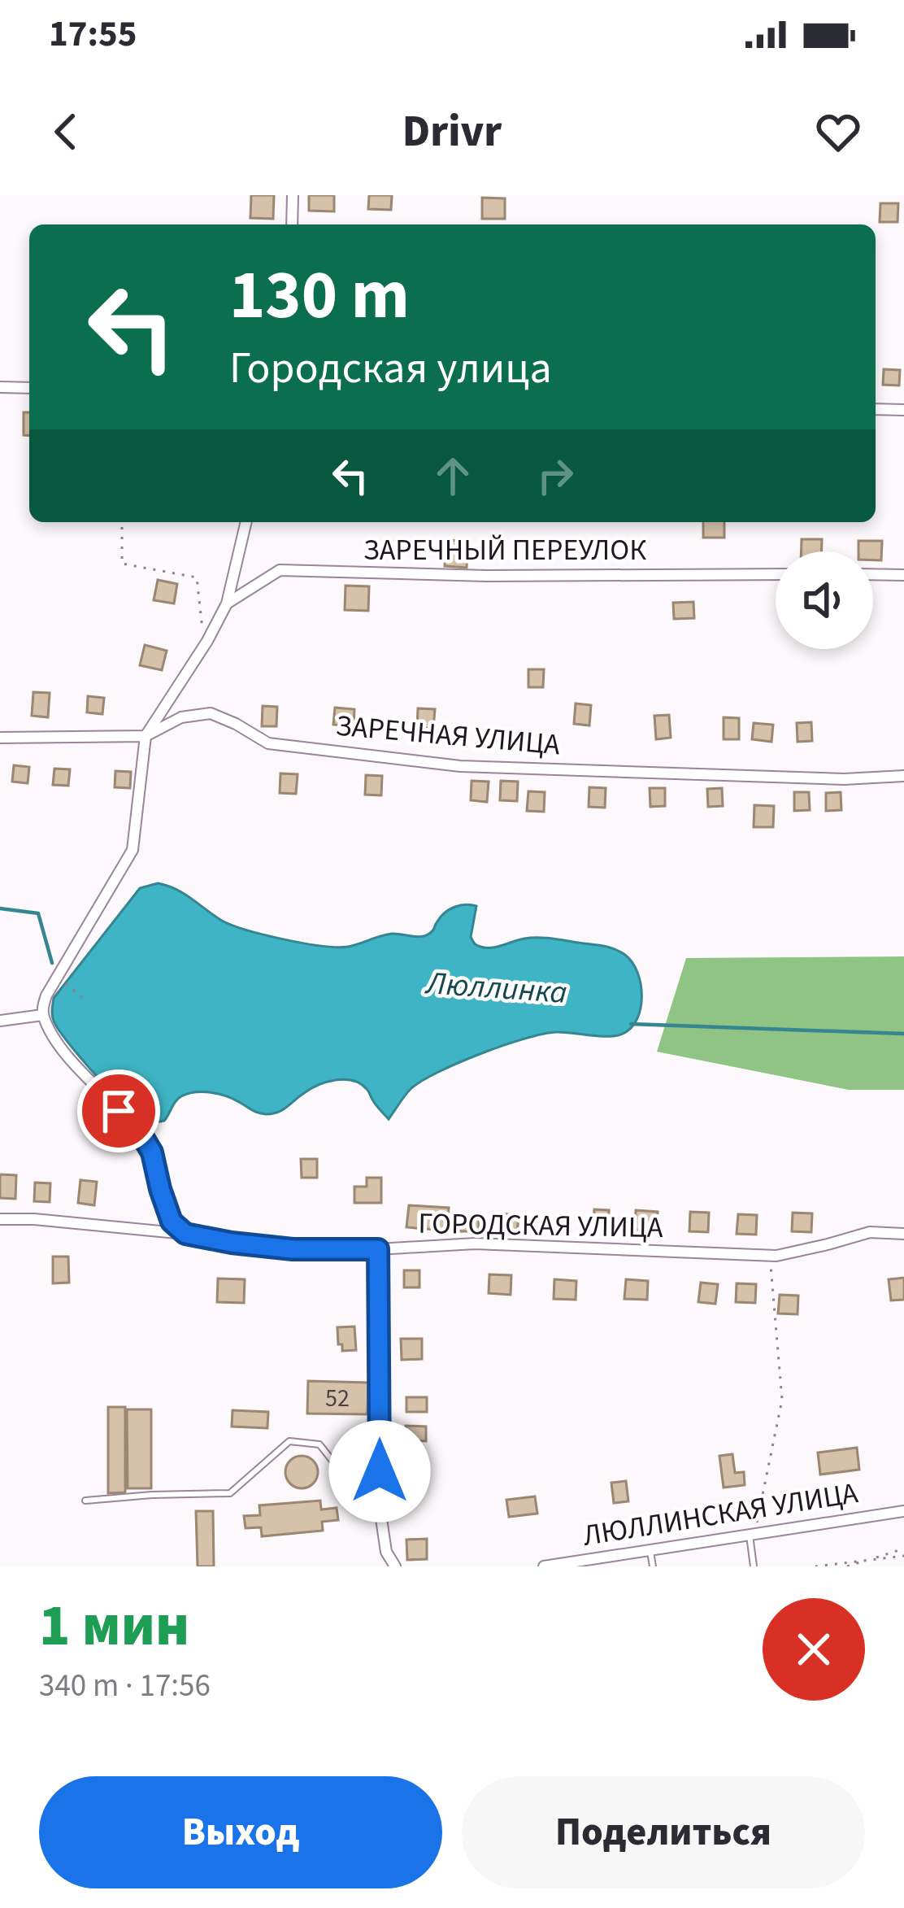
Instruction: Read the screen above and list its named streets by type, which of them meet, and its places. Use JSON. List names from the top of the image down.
{
  "streets": {
    "street": [
      "ЗАРЕЧНЫЙ ПЕРЕУЛОК",
      "ЗАРЕЧНАЯ УЛИЦА",
      "ГОРОДСКАЯ УЛИЦА",
      "ЛЮЛЛИНСКАЯ УЛИЦА"
    ]
  },
  "water": ["Люллинка"],
  "house_numbers": ["52"],
  "page": {
    "status": "17:55",
    "header": "Drivr",
    "turn": ["130 m", "Городская улица"],
    "heading": ["1 мин", "340 m · 17:56"],
    "buttons": ["Выход", "Поделиться"]
  }
}
